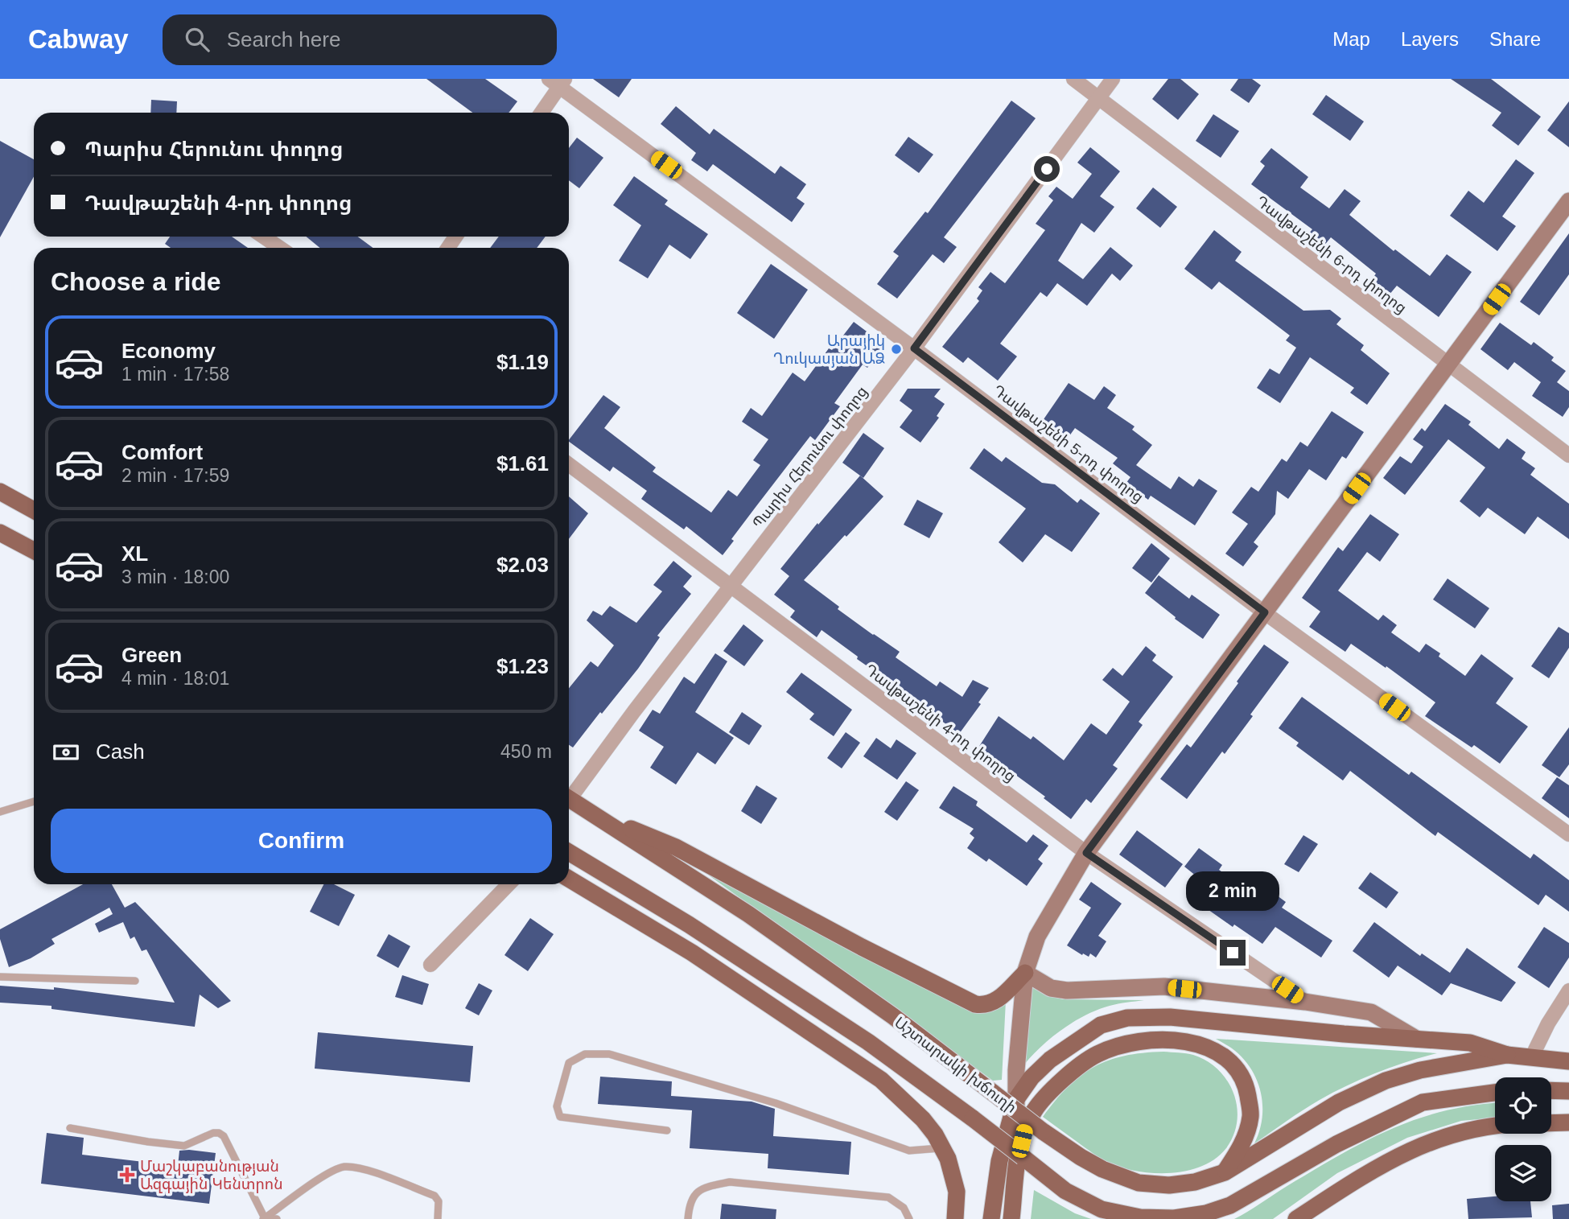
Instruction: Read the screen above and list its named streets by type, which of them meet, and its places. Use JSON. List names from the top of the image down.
{
  "streets": {
    "main road": ["Աշտարակի խճուղի"],
    "street": [
      "Դավթաշենի 6-րդ փողոց",
      "Դավթաշենի 5-րդ փողոց",
      "Պարիս Հերունու փողոց",
      "Դավթաշենի 4-րդ փողոց"
    ]
  },
  "crossings": [
    ["Դավթաշենի 6-րդ փողոց", "Պարիս Հերունու փողոց"],
    ["Դավթաշենի 5-րդ փողոց", "Պարիս Հերունու փողոց"],
    ["Պարիս Հերունու փողոց", "Դավթաշենի 4-րդ փողոց"]
  ],
  "places": {
    "other": ["Արայիկ Ղուկասյան ԱՁ"],
    "health": ["Մաշկաբանության Ազգային Կենտրոն"]
  },
  "page": {
    "header": "Cabway",
    "search": "Search here",
    "nav": ["Map", "Layers", "Share"],
    "banner": ["Պարիս Հերունու փողոց", "Դավթաշենի 4-րդ փողոց"],
    "heading": "Choose a ride",
    "list": [
      {
        "name": "Economy",
        "note": "1 min · 17:58",
        "value": "$1.19"
      },
      {
        "name": "Comfort",
        "note": "2 min · 17:59",
        "value": "$1.61"
      },
      {
        "name": "XL",
        "note": "3 min · 18:00",
        "value": "$2.03"
      },
      {
        "name": "Green",
        "note": "4 min · 18:01",
        "value": "$1.23"
      }
    ],
    "pay": ["Cash", "450 m"],
    "buttons": "Confirm",
    "bubble": "2 min"
  }
}
